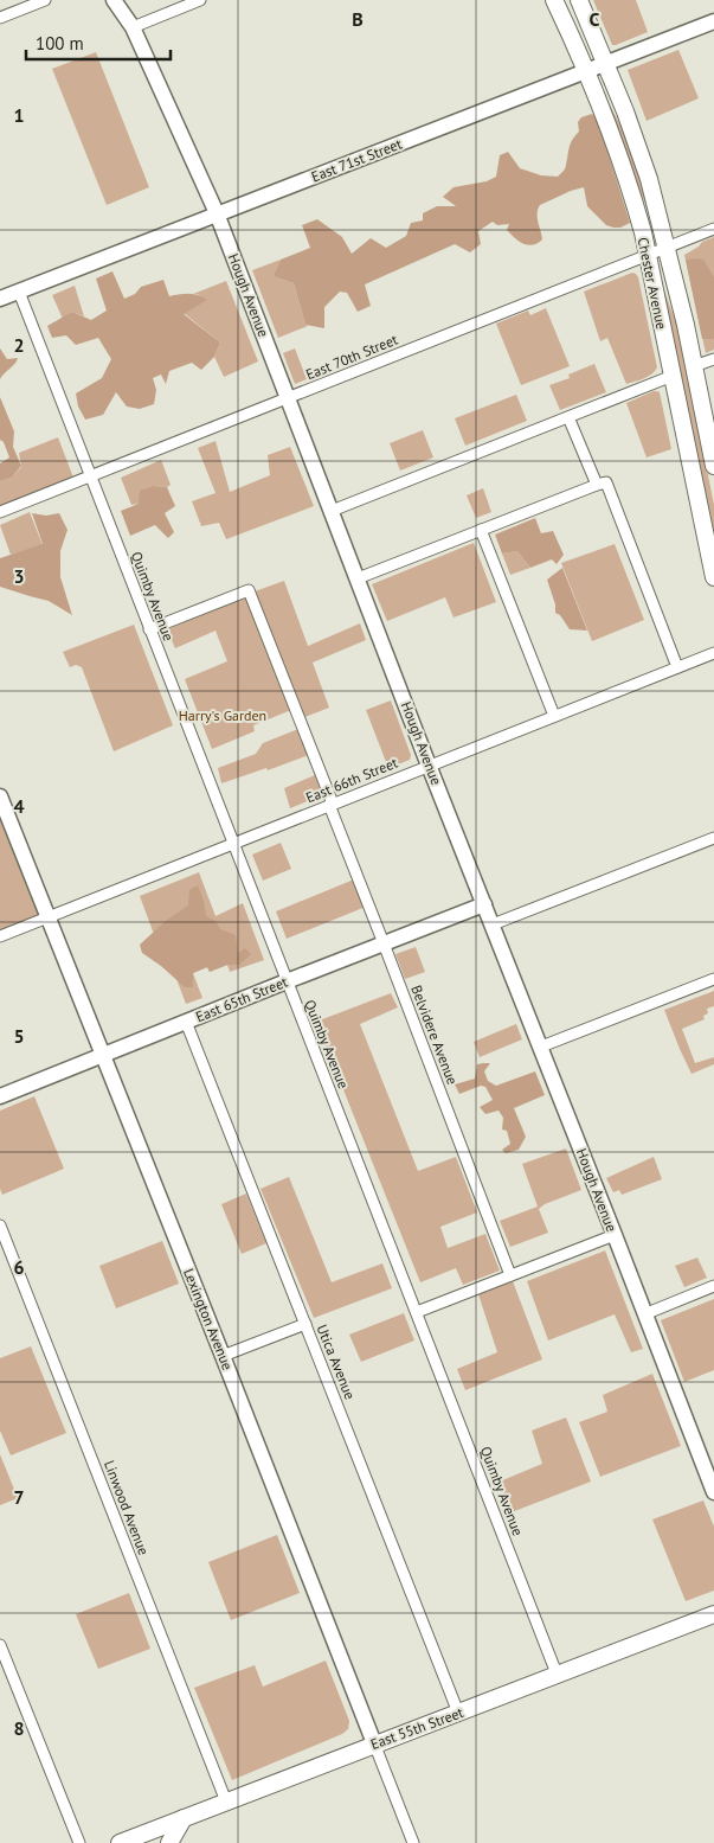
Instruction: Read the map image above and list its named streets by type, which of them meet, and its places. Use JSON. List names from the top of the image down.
{
  "streets": {
    "main road": ["Chester Avenue", "East 55th Street"],
    "street": [
      "East 71st Street",
      "Hough Avenue",
      "East 70th Street",
      "Quimby Avenue",
      "East 66th Street",
      "East 65th Street",
      "Belvidere Avenue",
      "Lexington Avenue",
      "Utica Avenue",
      "Linwood Avenue"
    ]
  },
  "crossings": [
    ["East 71st Street", "Chester Avenue"],
    ["East 71st Street", "Hough Avenue"],
    ["East 71st Street", "Quimby Avenue"],
    ["Chester Avenue", "East 70th Street"],
    ["Hough Avenue", "East 70th Street"],
    ["Hough Avenue", "East 66th Street"],
    ["Hough Avenue", "East 65th Street"],
    ["East 70th Street", "Quimby Avenue"],
    ["Quimby Avenue", "East 66th Street"],
    ["Quimby Avenue", "East 65th Street"],
    ["Quimby Avenue", "Belvidere Avenue"],
    ["Quimby Avenue", "East 55th Street"],
    ["East 66th Street", "Belvidere Avenue"],
    ["East 66th Street", "Lexington Avenue"],
    ["East 65th Street", "Belvidere Avenue"],
    ["East 65th Street", "Lexington Avenue"],
    ["East 65th Street", "Utica Avenue"],
    ["Lexington Avenue", "East 55th Street"],
    ["Utica Avenue", "East 55th Street"],
    ["Linwood Avenue", "East 55th Street"]
  ],
  "parks": ["Harry's Garden"],
  "scale_bar": "100 m",
  "grid": {
    "columns": ["B", "C"],
    "rows": [
      "1",
      "2",
      "3",
      "4",
      "5",
      "6",
      "7",
      "8"
    ]
  }
}
